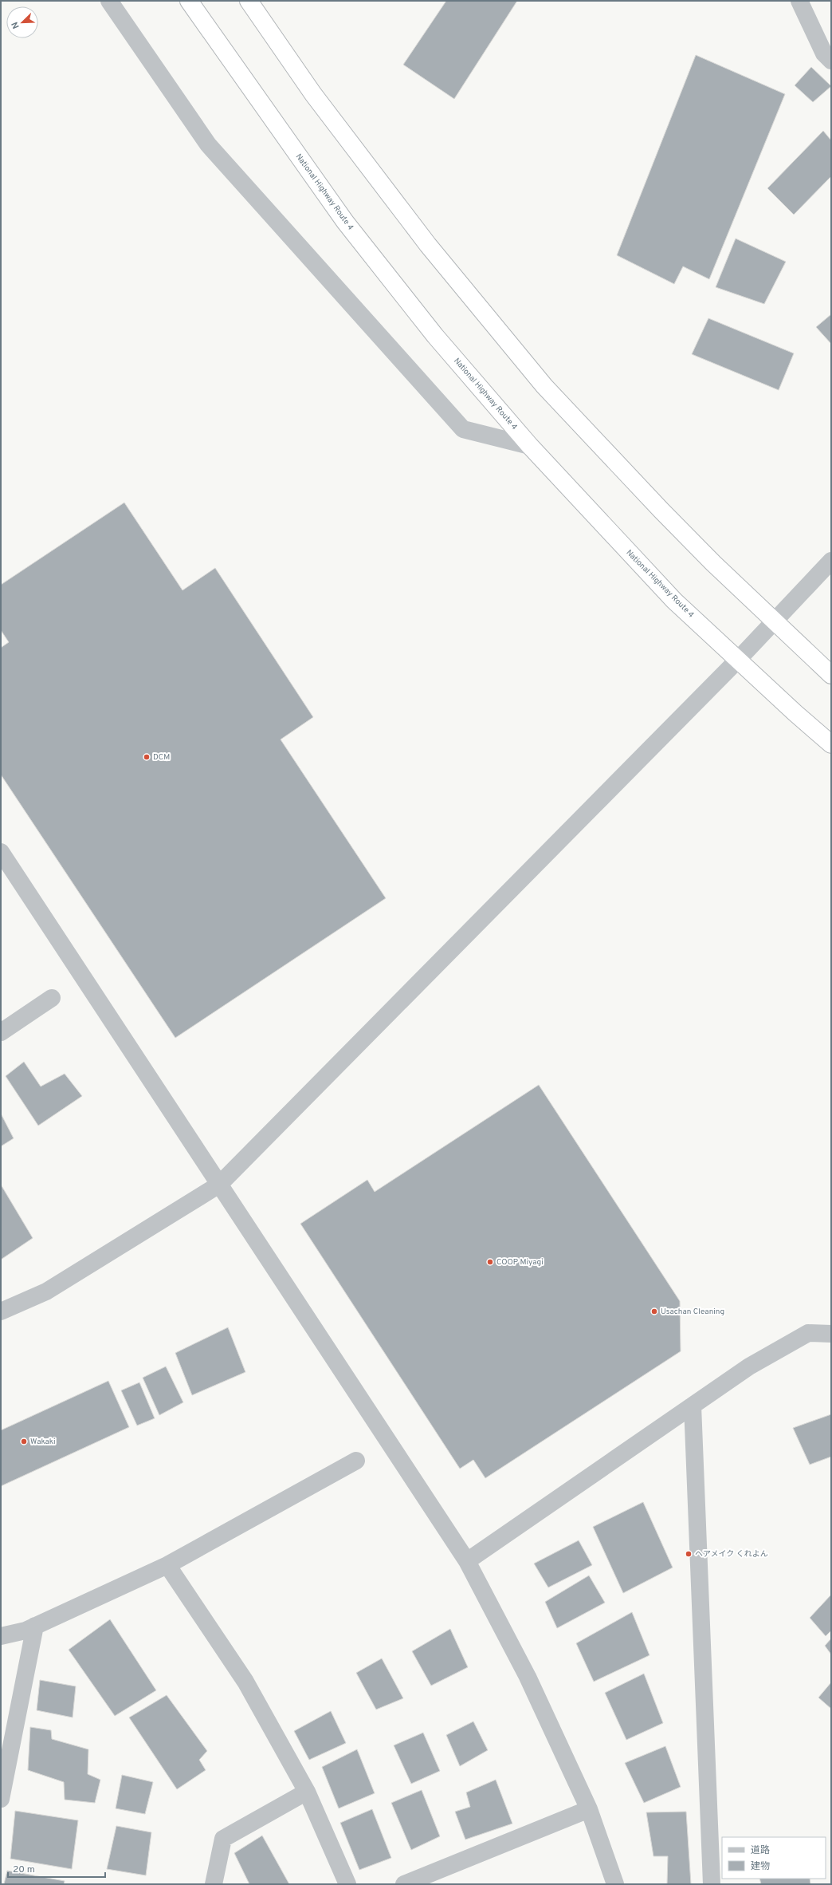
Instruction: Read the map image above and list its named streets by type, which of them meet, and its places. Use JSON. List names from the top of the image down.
{
  "streets": {
    "highway": ["National Highway Route 4"]
  },
  "places": [
    "DCM",
    "COOP Miyagi",
    "Usachan Cleaning",
    "Wakaki",
    "ヘアメイク くれよん"
  ],
  "legend": ["道路", "建物"],
  "scale_bar": "20 m",
  "north": "bottom left"
}
